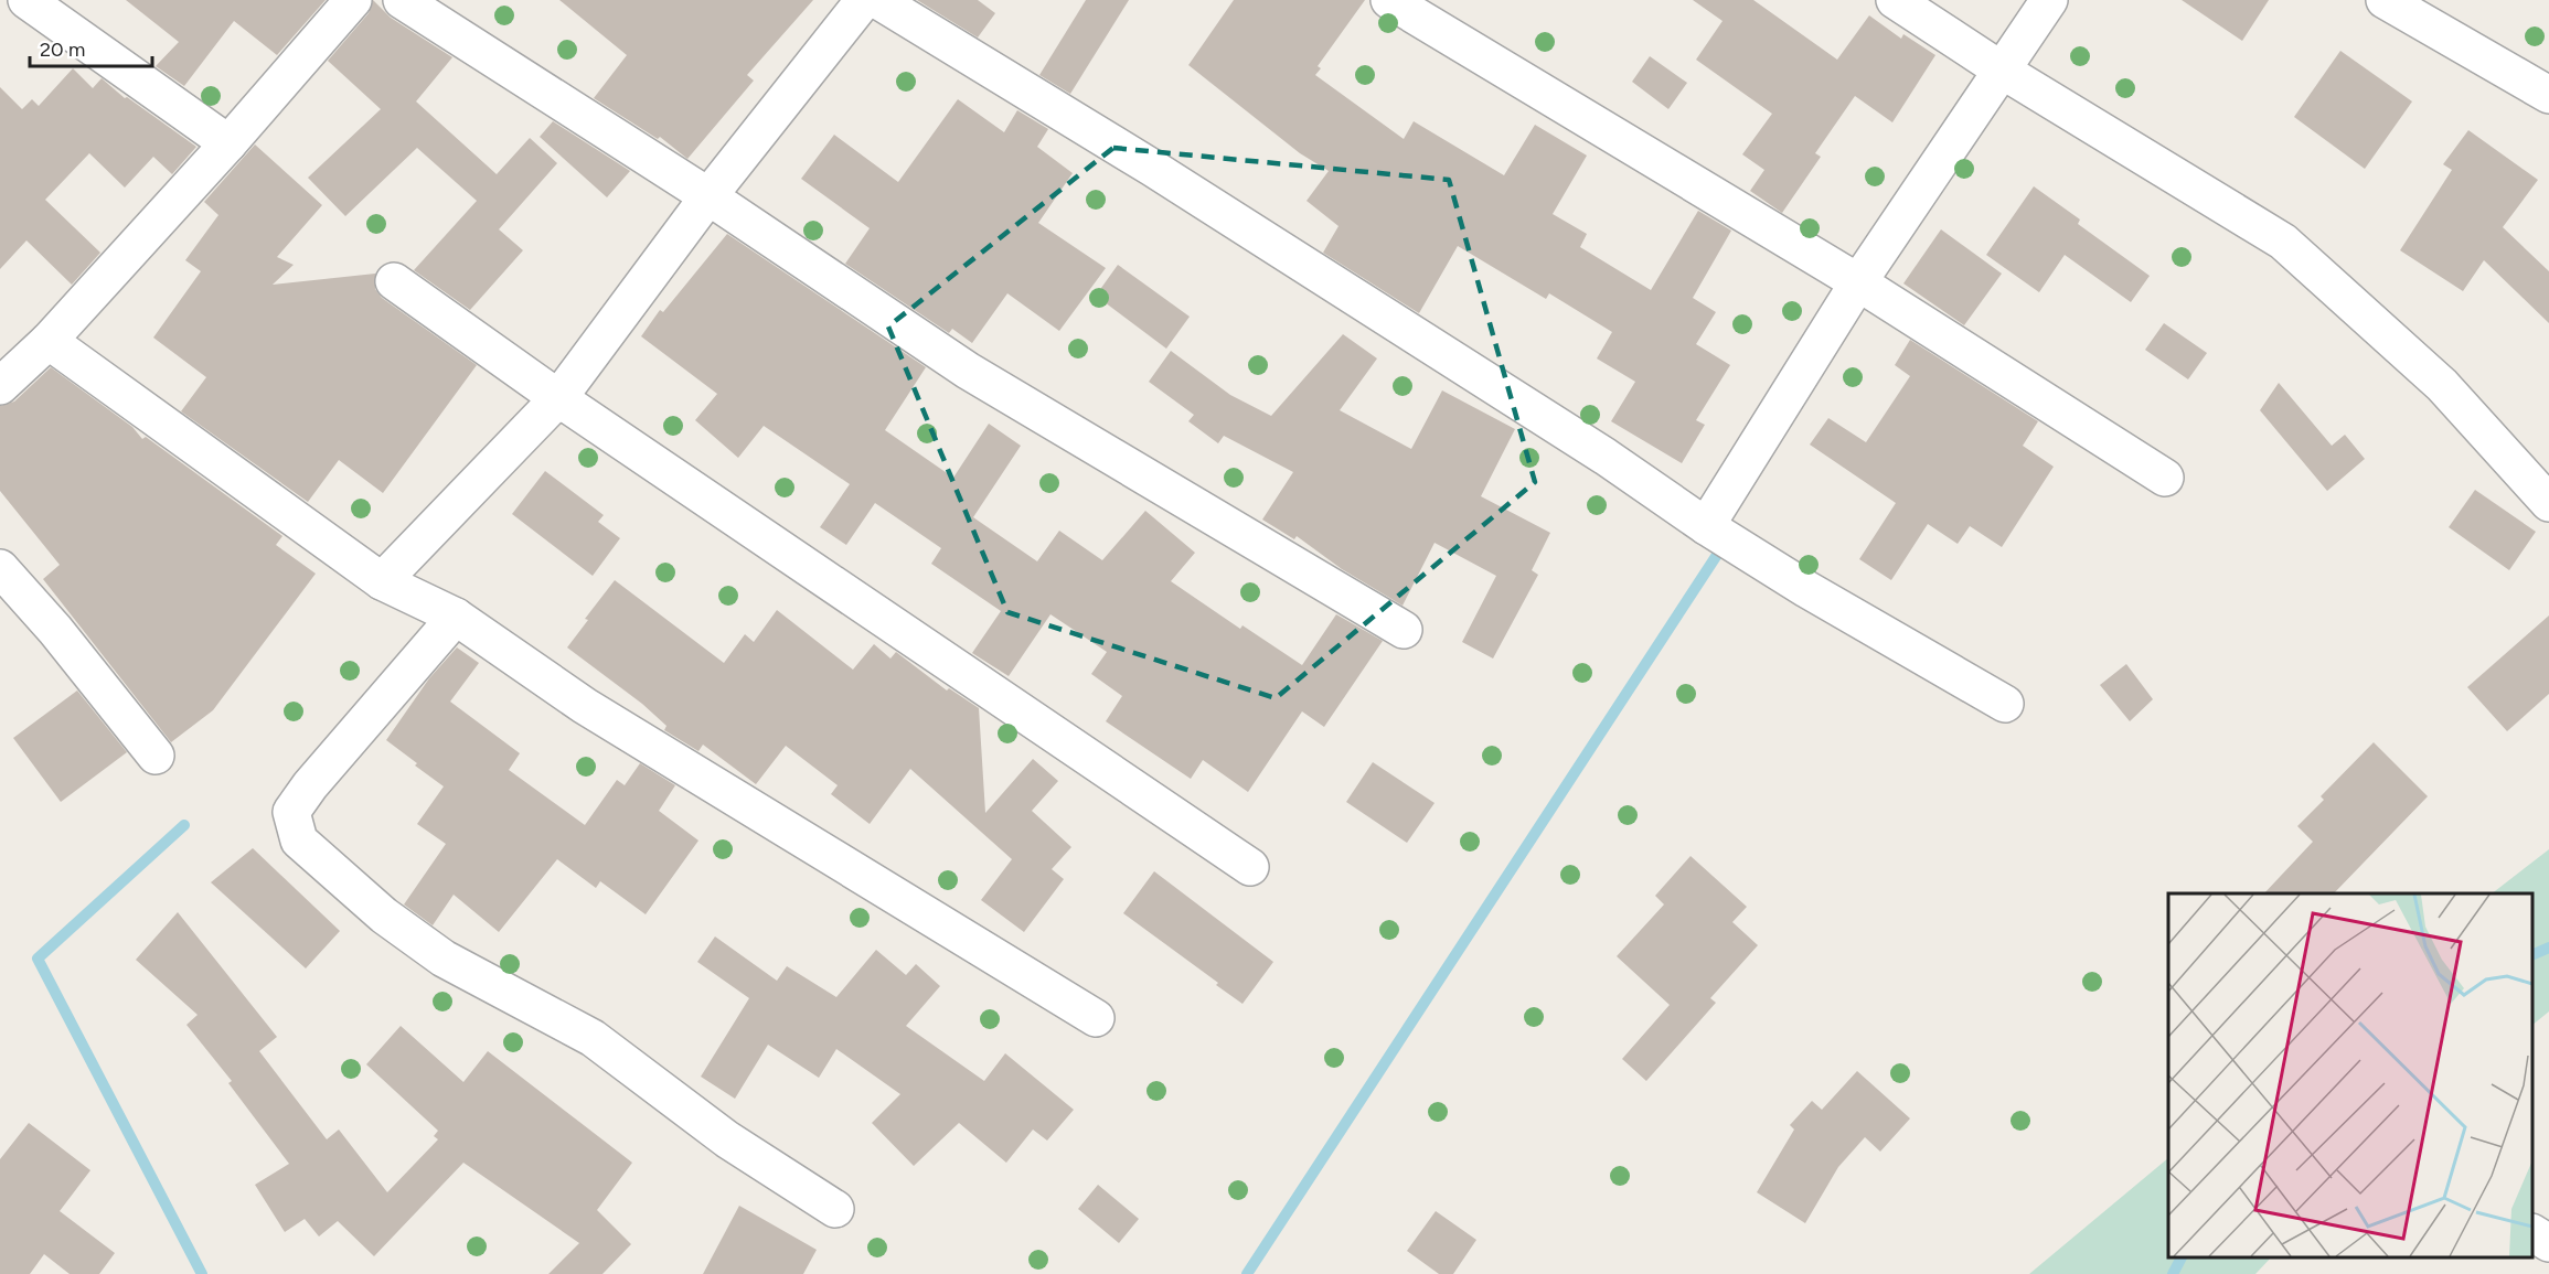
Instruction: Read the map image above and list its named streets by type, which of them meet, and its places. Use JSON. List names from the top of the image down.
{
  "scale_bar": "20 m"
}
